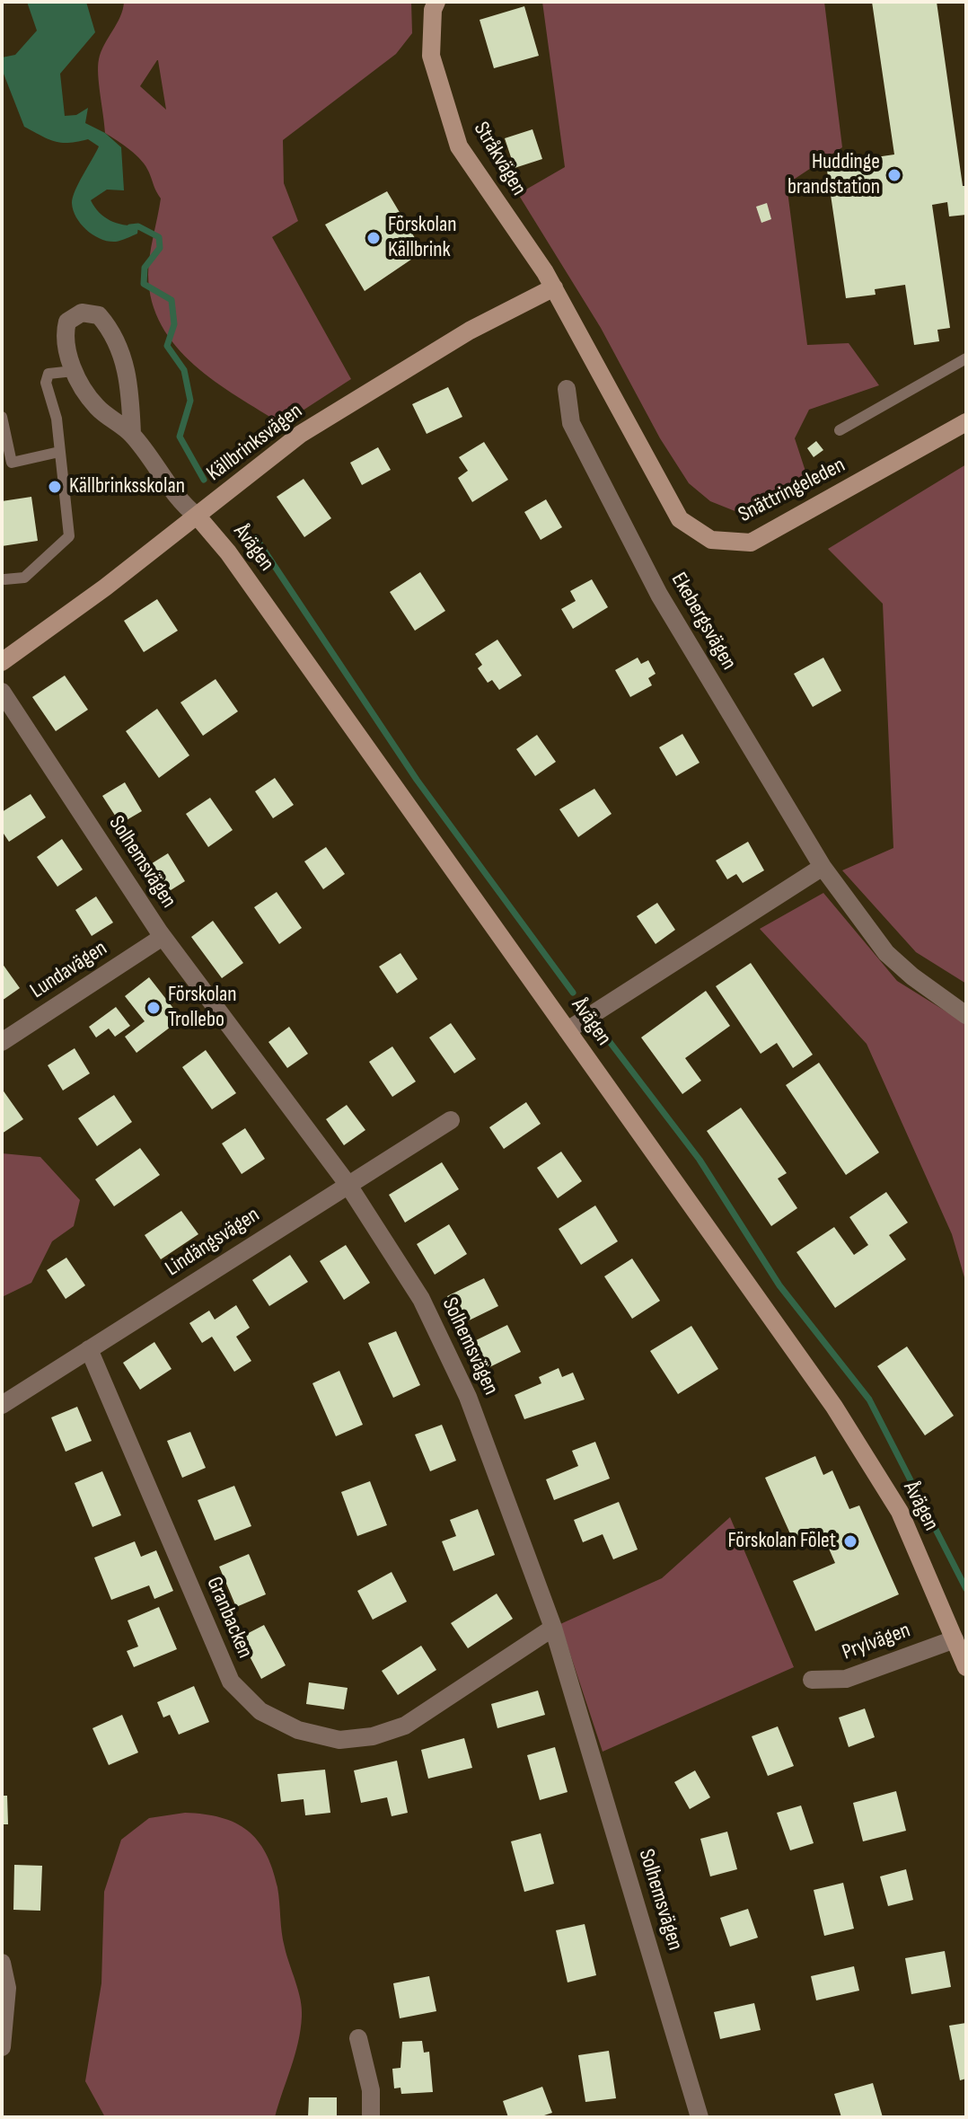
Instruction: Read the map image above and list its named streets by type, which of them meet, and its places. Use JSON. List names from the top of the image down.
{
  "streets": {
    "street": [
      "Stråkvägen",
      "Källbrinksvägen",
      "Snättringeleden",
      "Åvägen",
      "Ekebergsvägen",
      "Solhemsvägen",
      "Lundavägen",
      "Lindängsvägen",
      "Granbacken",
      "Prylvägen"
    ]
  },
  "crossings": [
    ["Stråkvägen", "Källbrinksvägen"],
    ["Stråkvägen", "Snättringeleden"],
    ["Källbrinksvägen", "Snättringeleden"],
    ["Källbrinksvägen", "Åvägen"],
    ["Åvägen", "Prylvägen"],
    ["Solhemsvägen", "Lundavägen"],
    ["Solhemsvägen", "Lindängsvägen"],
    ["Solhemsvägen", "Granbacken"],
    ["Lindängsvägen", "Granbacken"]
  ],
  "places": [
    "Huddinge brandstation",
    "Förskolan Källbrink",
    "Källbrinksskolan",
    "Förskolan Trollebo",
    "Förskolan Fölet"
  ]
}
